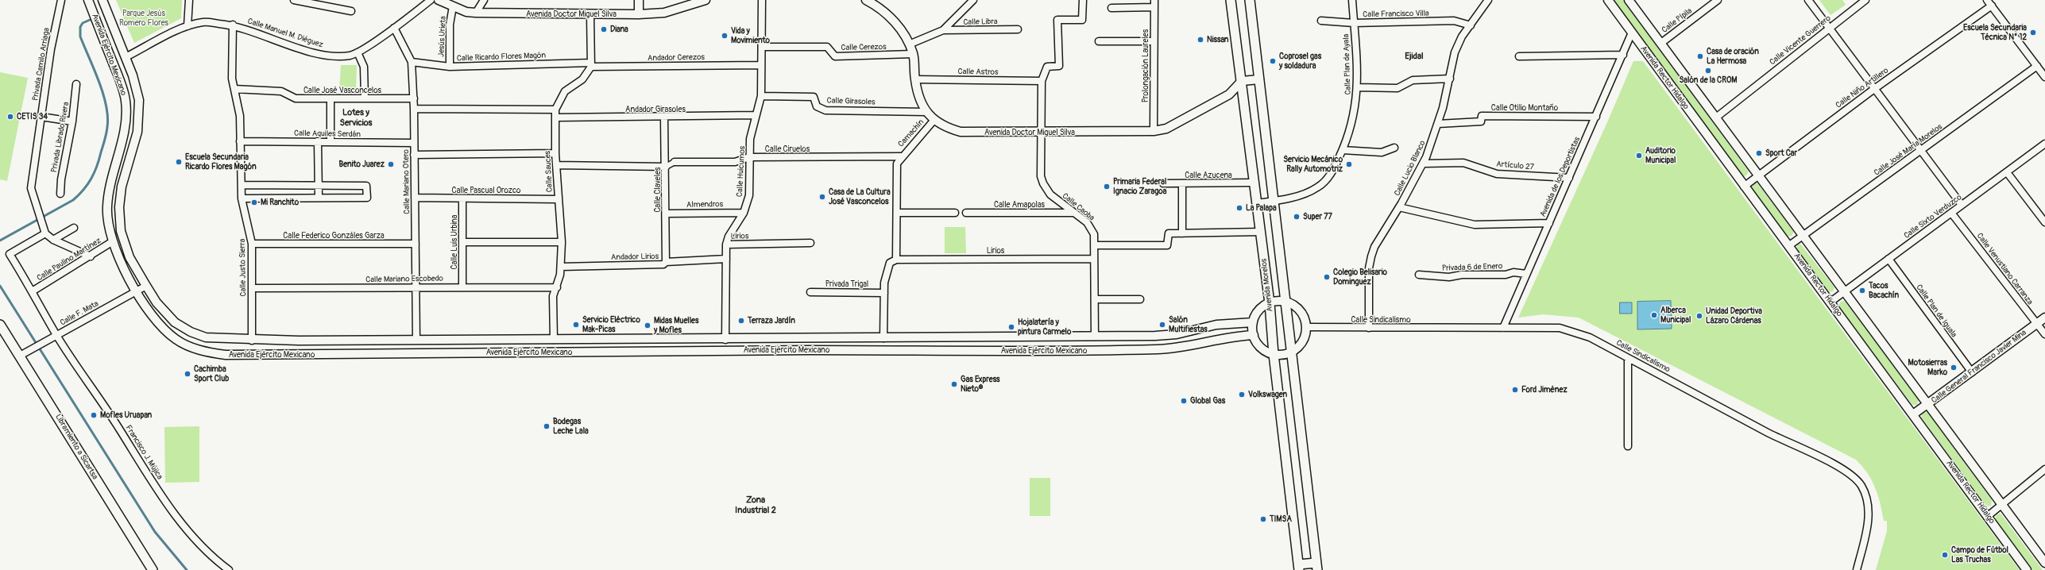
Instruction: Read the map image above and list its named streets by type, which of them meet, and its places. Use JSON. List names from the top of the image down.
{
  "streets": {
    "main road": ["Avenida Morelos", "Libramiento a Sicartsa"],
    "street": [
      "Avenida Doctor Miguel Silva",
      "Calle Francisco Villa",
      "Calle Pípila",
      "Calle Libra",
      "Calle Manuel M. Diéguez",
      "Jesús Urieta",
      "Calle Vicente Guerrero",
      "Calle Cerezos",
      "Avenida Ejército Mexicano",
      "Calle Ricardo Flores Magón",
      "Andador Cerezos",
      "Privada Camilo Arriaga",
      "Calle Plan de Ayala",
      "Prolongación Laureles",
      "Calle Astros",
      "Avenida Rector Hidalgo",
      "Calle Niño Artillero",
      "Calle José Vasconcelos",
      "Calle Girasoles",
      "Calle Otilio Montaño",
      "Andador Girasoles",
      "Camachín",
      "Calle Aquiles Serdán",
      "Privada Librado Rivera",
      "Calle Ciruelos",
      "Calle José María Morelos",
      "Artículo 27",
      "Calle Lucio Blanco",
      "Calle Sauces",
      "Calle Huicumos",
      "Calle Azucena",
      "Avenida de los Deportistas",
      "Calle Mariano Otero",
      "Calle Claveles",
      "Calle Pascual Orozco",
      "Almendros",
      "Calle Amapolas",
      "Calle Caoba",
      "Calle Sixto Verduzco",
      "Calle Federico Gonzáles Garza",
      "Lirios",
      "Calle Luis Urbina",
      "Andador Lirios",
      "Calle Paulino Martínez",
      "Calle Justo Sierra",
      "Privada 6 de Enero",
      "Calle Venustiano Carranza",
      "Calle Mariano Escobedo",
      "Privada Trigal",
      "Calle Plan de Iguala",
      "Calle F. Mata",
      "Calle Sindicalismo",
      "Calle General Francisco Javier Mina",
      "Francisco J. Mújica"
    ]
  },
  "crossings": [
    ["Avenida Doctor Miguel Silva", "Jesús Urieta"],
    ["Avenida Doctor Miguel Silva", "Calle Cerezos"],
    ["Avenida Doctor Miguel Silva", "Prolongación Laureles"],
    ["Avenida Doctor Miguel Silva", "Calle Astros"],
    ["Avenida Doctor Miguel Silva", "Calle Girasoles"],
    ["Avenida Doctor Miguel Silva", "Camachín"],
    ["Avenida Doctor Miguel Silva", "Calle Caoba"],
    ["Avenida Doctor Miguel Silva", "Avenida Morelos"],
    ["Calle Francisco Villa", "Calle Plan de Ayala"],
    ["Calle Francisco Villa", "Calle Lucio Blanco"],
    ["Calle Manuel M. Diéguez", "Avenida Ejército Mexicano"],
    ["Calle Manuel M. Diéguez", "Calle Mariano Otero"],
    ["Calle Manuel M. Diéguez", "Calle Justo Sierra"],
    ["Jesús Urieta", "Calle Ricardo Flores Magón"],
    ["Calle Cerezos", "Calle Huicumos"],
    ["Avenida Ejército Mexicano", "Calle Sauces"],
    ["Avenida Ejército Mexicano", "Calle Huicumos"],
    ["Avenida Ejército Mexicano", "Calle Mariano Otero"],
    ["Avenida Ejército Mexicano", "Calle Caoba"],
    ["Avenida Ejército Mexicano", "Calle Paulino Martínez"],
    ["Avenida Ejército Mexicano", "Calle Justo Sierra"],
    ["Avenida Ejército Mexicano", "Calle F. Mata"],
    ["Calle Ricardo Flores Magón", "Andador Cerezos"],
    ["Calle Ricardo Flores Magón", "Calle Sauces"],
    ["Calle Ricardo Flores Magón", "Calle Mariano Otero"],
    ["Andador Cerezos", "Calle Sauces"],
    ["Andador Cerezos", "Calle Huicumos"],
    ["Privada Camilo Arriaga", "Francisco J. Mújica"],
    ["Calle Plan de Ayala", "Avenida Morelos"],
    ["Calle Astros", "Calle Caoba"],
    ["Avenida Rector Hidalgo", "Calle Niño Artillero"],
    ["Avenida Rector Hidalgo", "Calle José María Morelos"],
    ["Avenida Rector Hidalgo", "Avenida de los Deportistas"],
    ["Avenida Rector Hidalgo", "Calle Sixto Verduzco"],
    ["Avenida Rector Hidalgo", "Calle General Francisco Javier Mina"],
    ["Calle José Vasconcelos", "Calle Mariano Otero"],
    ["Calle José Vasconcelos", "Calle Justo Sierra"],
    ["Calle Girasoles", "Calle Huicumos"],
    ["Calle Otilio Montaño", "Calle Lucio Blanco"],
    ["Calle Otilio Montaño", "Avenida de los Deportistas"],
    ["Andador Girasoles", "Calle Sauces"],
    ["Andador Girasoles", "Calle Huicumos"],
    ["Andador Girasoles", "Calle Claveles"],
    ["Camachín", "Calle Ciruelos"],
    ["Calle Aquiles Serdán", "Calle Mariano Otero"],
    ["Calle Aquiles Serdán", "Calle Justo Sierra"],
    ["Calle Ciruelos", "Calle Huicumos"],
    ["Artículo 27", "Calle Lucio Blanco"],
    ["Artículo 27", "Avenida de los Deportistas"],
    ["Calle Lucio Blanco", "Calle Sindicalismo"],
    ["Calle Sauces", "Calle Pascual Orozco"],
    ["Calle Sauces", "Andador Lirios"],
    ["Calle Sauces", "Calle Mariano Escobedo"],
    ["Calle Huicumos", "Almendros"],
    ["Calle Huicumos", "Lirios"],
    ["Calle Huicumos", "Andador Lirios"],
    ["Calle Azucena", "Avenida Morelos"],
    ["Avenida de los Deportistas", "Privada 6 de Enero"],
    ["Avenida de los Deportistas", "Calle Sindicalismo"],
    ["Calle Mariano Otero", "Calle Pascual Orozco"],
    ["Calle Mariano Otero", "Calle Federico Gonzáles Garza"],
    ["Calle Mariano Otero", "Calle Mariano Escobedo"],
    ["Calle Claveles", "Almendros"],
    ["Calle Claveles", "Andador Lirios"],
    ["Calle Pascual Orozco", "Calle Luis Urbina"],
    ["Calle Amapolas", "Calle Caoba"],
    ["Calle Caoba", "Lirios"],
    ["Calle Sixto Verduzco", "Calle Venustiano Carranza"],
    ["Calle Sixto Verduzco", "Calle Plan de Iguala"],
    ["Calle Federico Gonzáles Garza", "Calle Justo Sierra"],
    ["Calle Luis Urbina", "Calle Mariano Escobedo"],
    ["Calle Paulino Martínez", "Francisco J. Mújica"],
    ["Calle Justo Sierra", "Calle Mariano Escobedo"],
    ["Calle Venustiano Carranza", "Calle General Francisco Javier Mina"],
    ["Calle Plan de Iguala", "Calle General Francisco Javier Mina"],
    ["Calle F. Mata", "Libramiento a Sicartsa"],
    ["Calle F. Mata", "Francisco J. Mújica"]
  ],
  "districts": ["Ejidal", "Lotes y Servicios", "Zona Industrial 2"],
  "parks": ["Parque Jesús Romero Flores"],
  "places": [
    "Diana",
    "Escuela Secundaria Técnica N° 12",
    "Vida y Movimiento",
    "Nissan",
    "Casa de oración La Hermosa",
    "Coprosel gas y soldadura",
    "Salón de la CROM",
    "CETIS 34",
    "Sport Car",
    "Auditorio Municipal",
    "Escuela Secundaria Ricardo Flores Magón",
    "Benito Juarez",
    "Servicio Mecánico Rally Automotriz",
    "Primaria Federal Ignacio Zaragoa",
    "Casa de La Cultura José Vasconcelos",
    "Mi Ranchito",
    "La Palapa",
    "Super 77",
    "Colegio Belisario Dominguez",
    "Tacos Bacachín",
    "Alberca Municipal",
    "Unidad Deportiva Lázaro Cárdenas",
    "Terraza Jardín",
    "Servicio Eléctrico Mak-Picas",
    "Salón Multifiestas",
    "Midas Muelles y Mofles",
    "Hojalatería y pintura Carmelo",
    "Motosierras Marko",
    "Cachimba Sport Club",
    "Gas Express Nieto®",
    "Ford Jiménez",
    "Volkswagen",
    "Global Gas",
    "Mofles Uruapan",
    "Bodegas Leche Lala",
    "TIMSA",
    "Campo de Fútbol Las Truchas"
  ]
}
